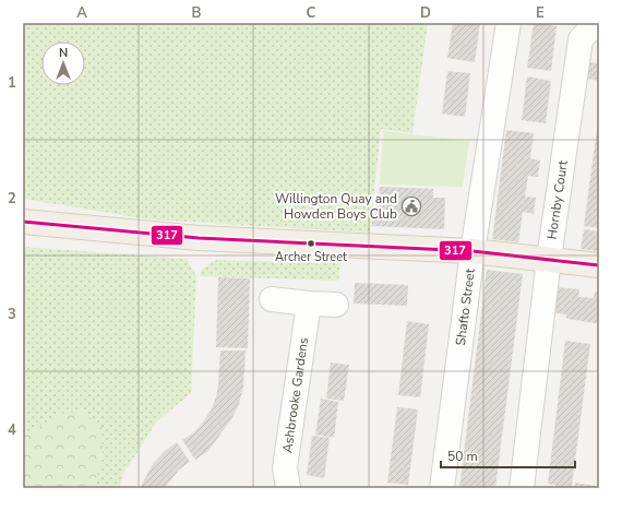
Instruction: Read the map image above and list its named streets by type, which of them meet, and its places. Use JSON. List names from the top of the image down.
{
  "streets": {
    "street": ["Hornby Court", "Shafto Street", "Ashbrooke Gardens"]
  },
  "places": {
    "public building": ["Willington Quay and Howden Boys Club"],
    "other": ["Archer Street"]
  },
  "lines": ["transit line 317"],
  "scale_bar": "50 m",
  "north": "top",
  "grid": {
    "columns": [
      "A",
      "B",
      "C",
      "D",
      "E"
    ],
    "rows": [
      "1",
      "2",
      "3",
      "4"
    ]
  }
}
